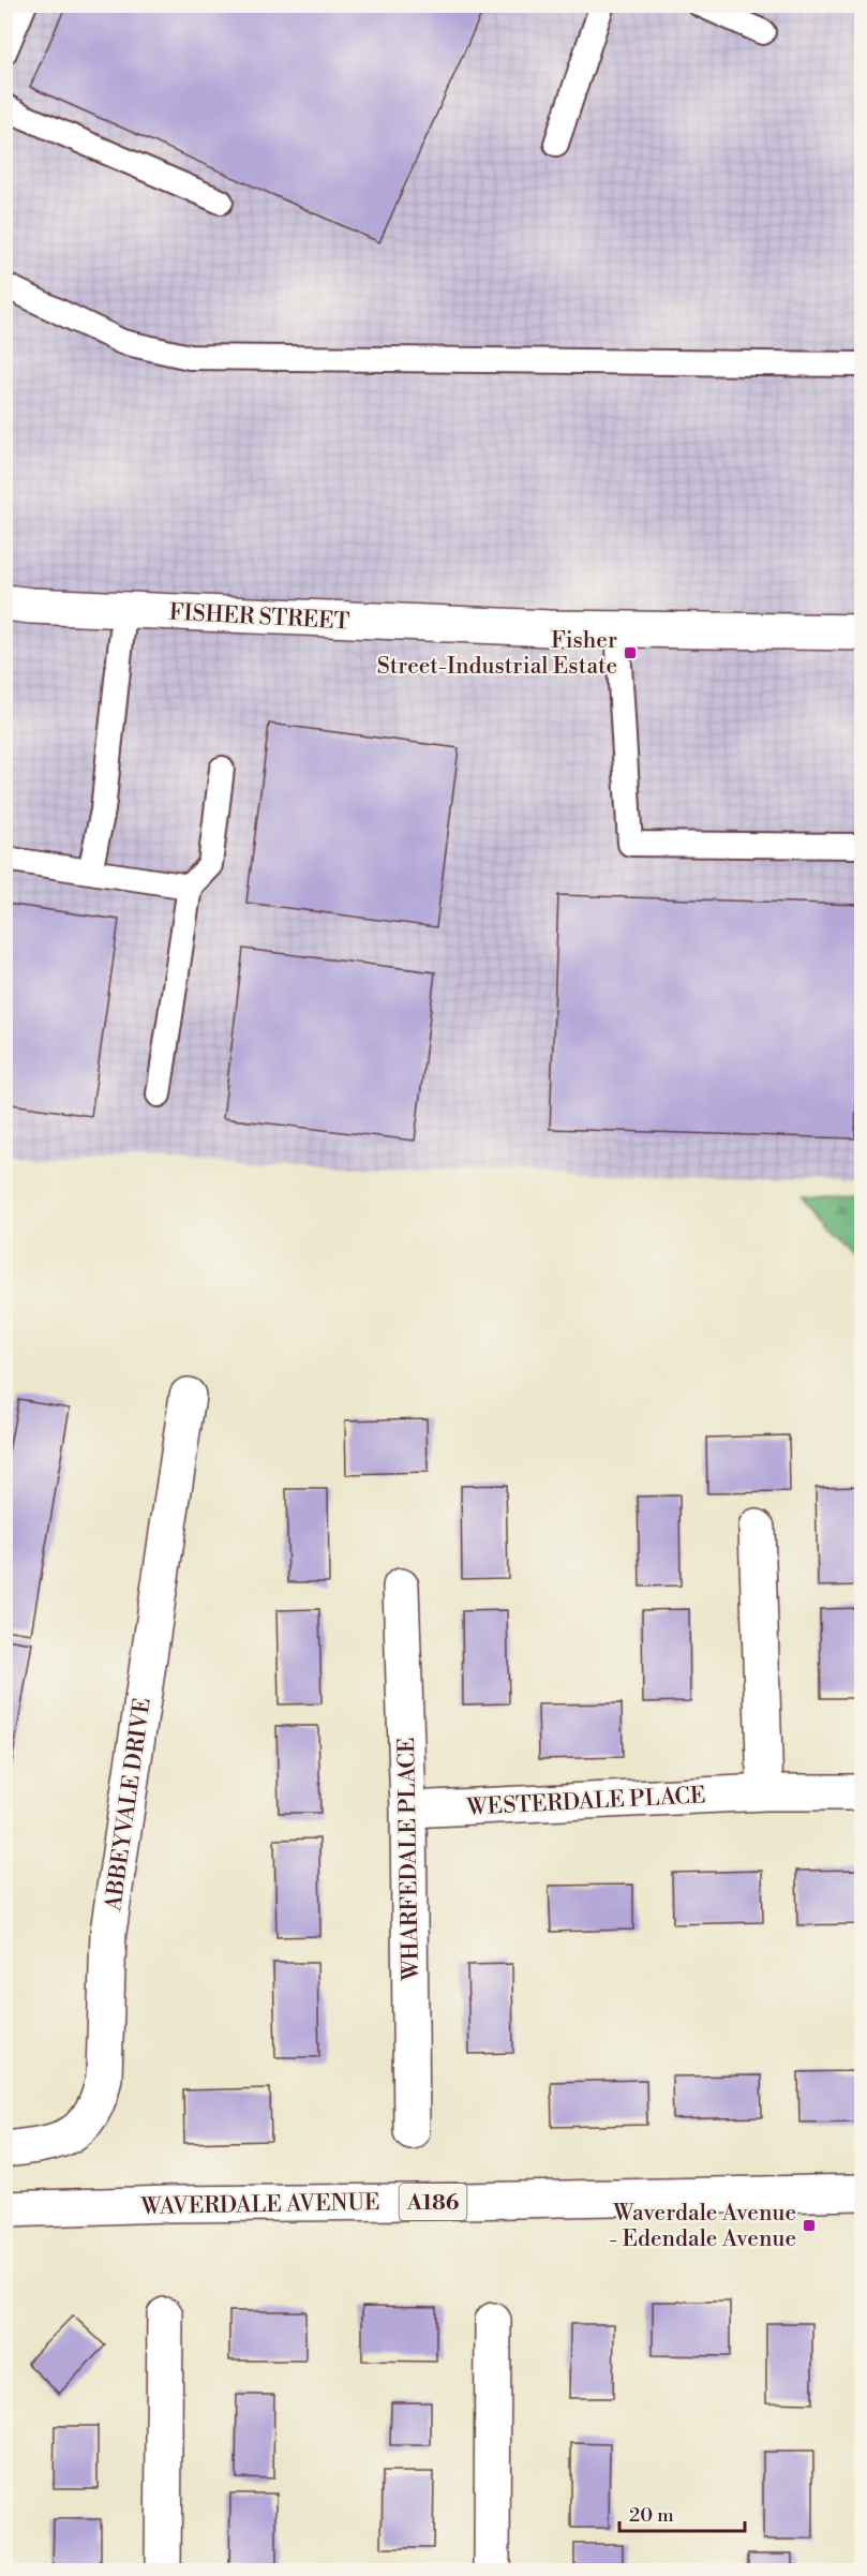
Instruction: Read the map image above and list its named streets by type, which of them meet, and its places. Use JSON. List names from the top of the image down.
{
  "streets": {
    "street": [
      "FISHER STREET",
      "WESTERDALE PLACE",
      "ABBEYVALE DRIVE",
      "WHARFEDALE PLACE",
      "A186",
      "WAVERDALE AVENUE"
    ]
  },
  "crossings": [
    ["WESTERDALE PLACE", "WHARFEDALE PLACE"]
  ],
  "places": {
    "transit": ["Fisher Street-Industrial Estate", "Waverdale Avenue - Edendale Avenue"]
  },
  "scale_bar": "20 m"
}
